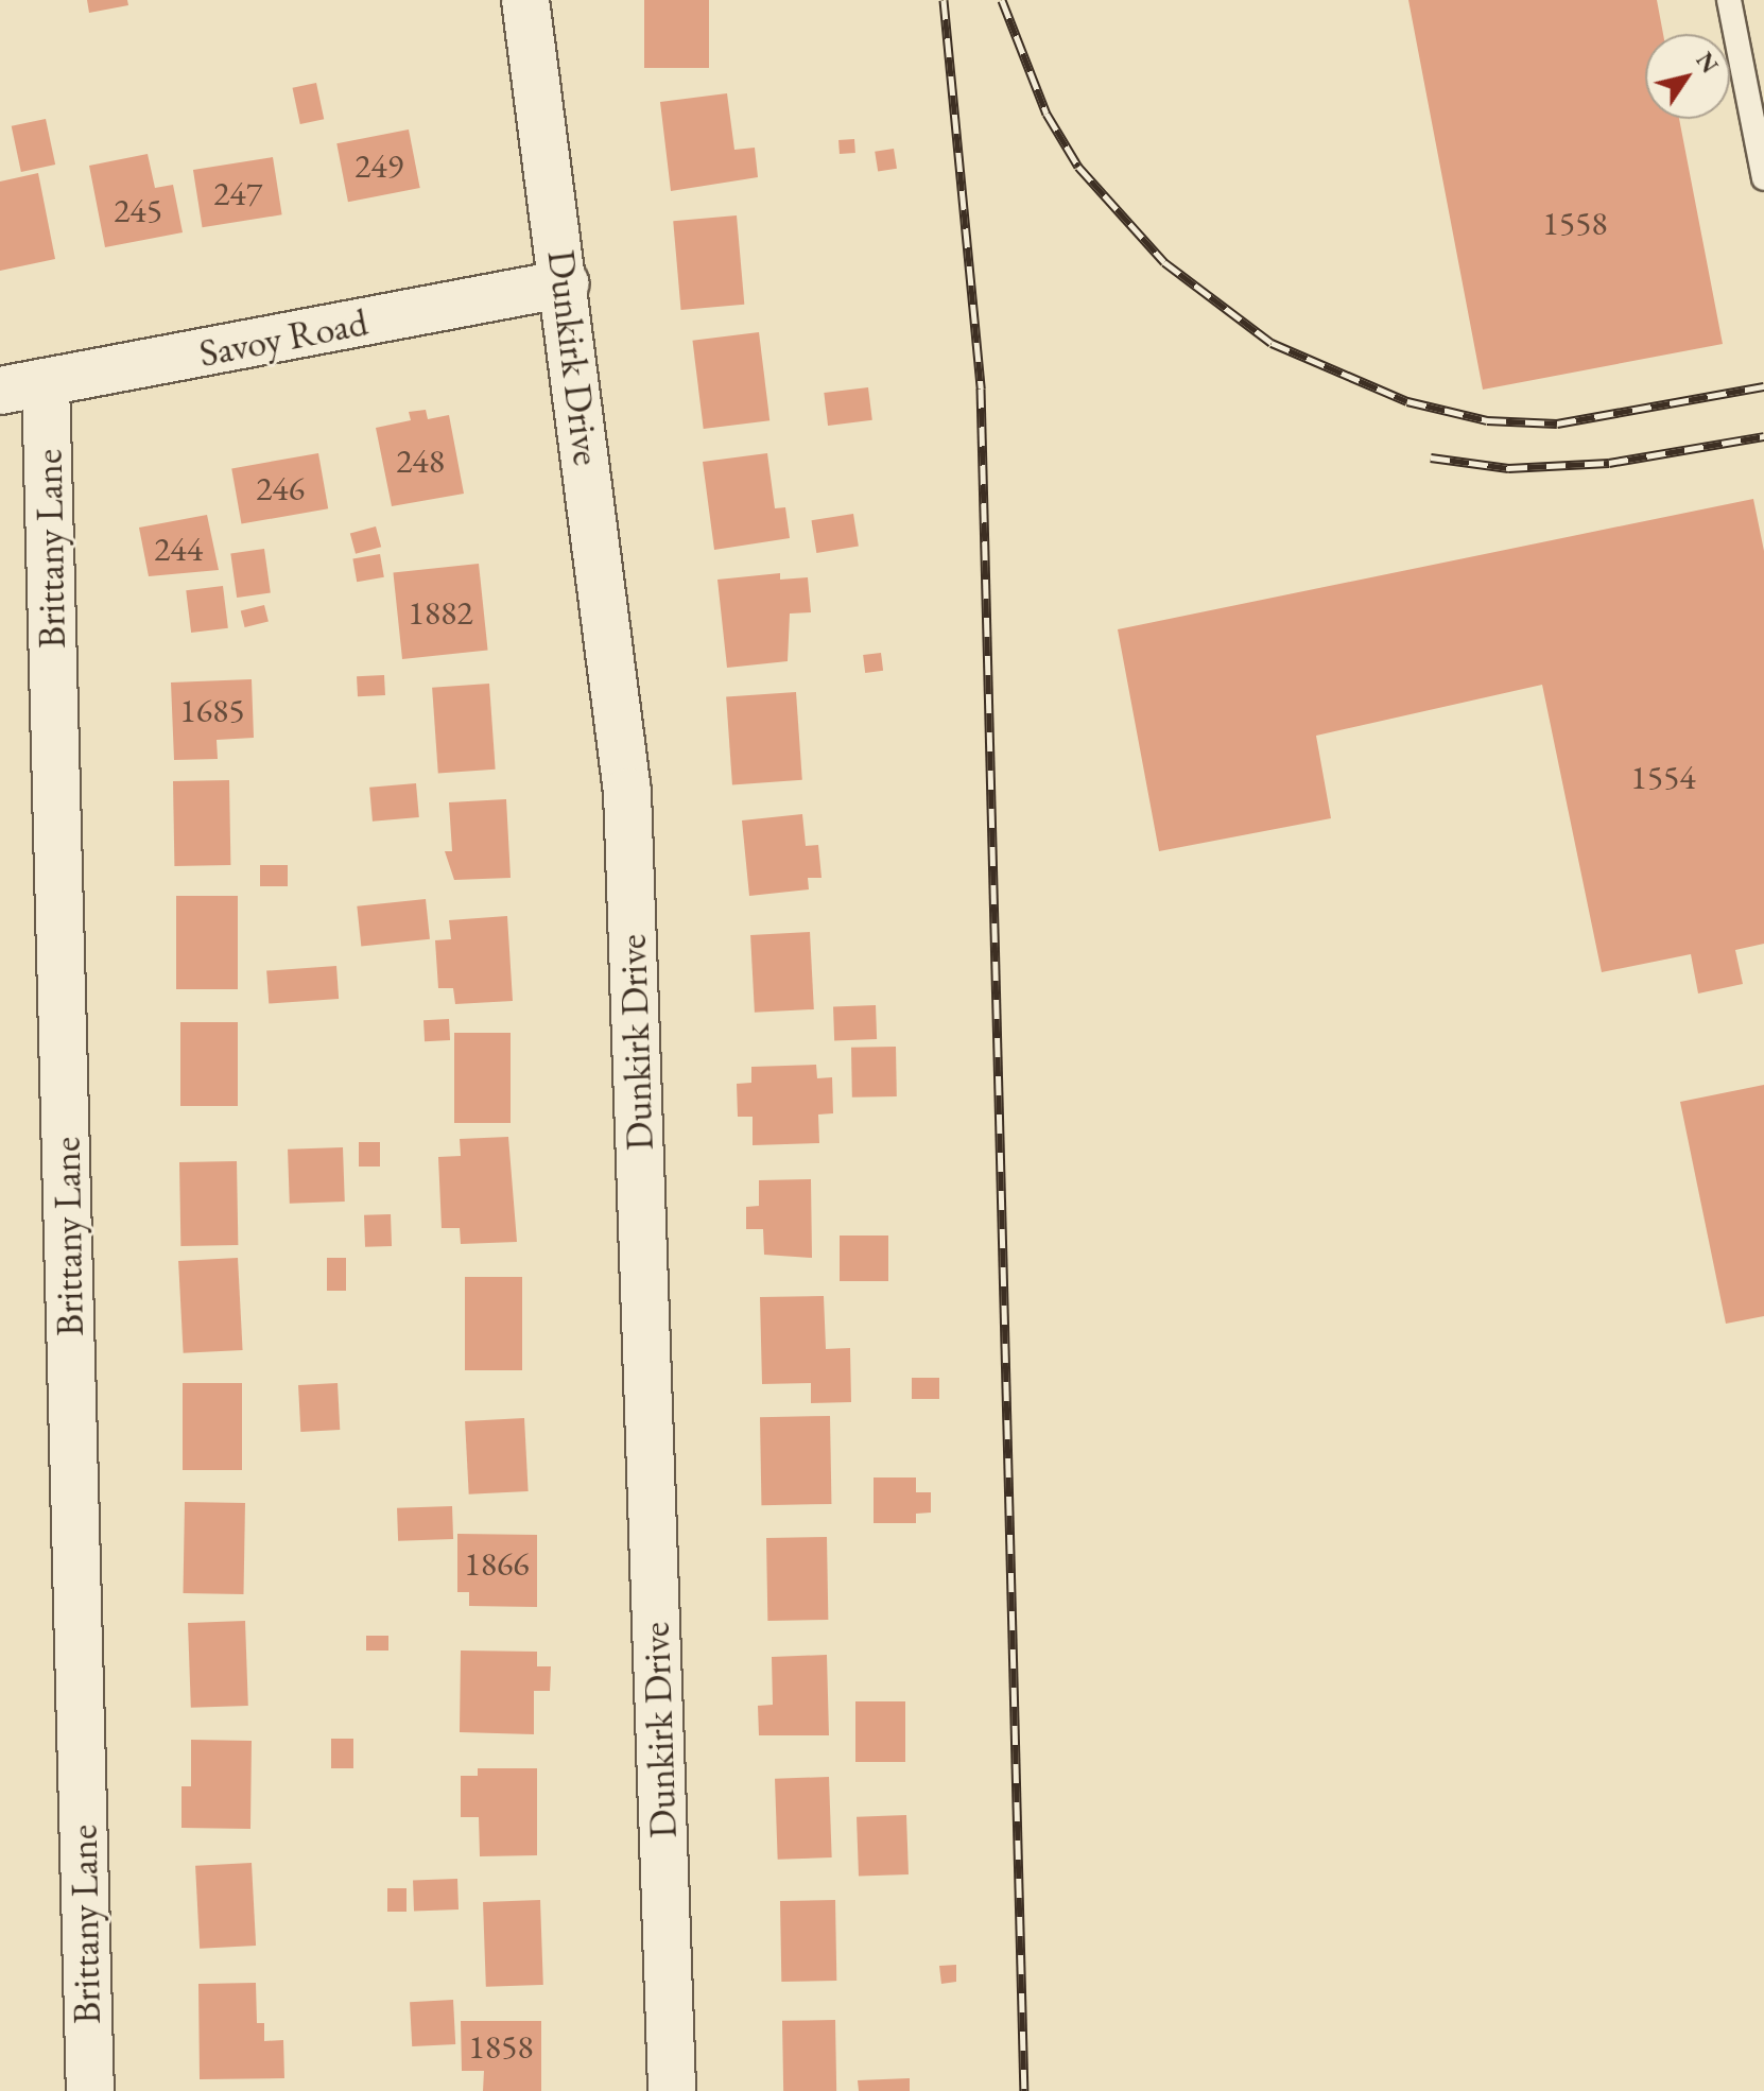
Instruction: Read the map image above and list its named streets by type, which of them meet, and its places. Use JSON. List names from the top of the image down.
{
  "streets": {
    "street": ["Savoy Road", "Dunkirk Drive", "Brittany Lane"]
  },
  "crossings": [
    ["Savoy Road", "Dunkirk Drive"],
    ["Savoy Road", "Brittany Lane"]
  ],
  "house_numbers": [
    "249",
    "247",
    "245",
    "1558",
    "248",
    "246",
    "244",
    "1882",
    "1685",
    "1554",
    "1866",
    "1858"
  ],
  "north": "top right"
}
